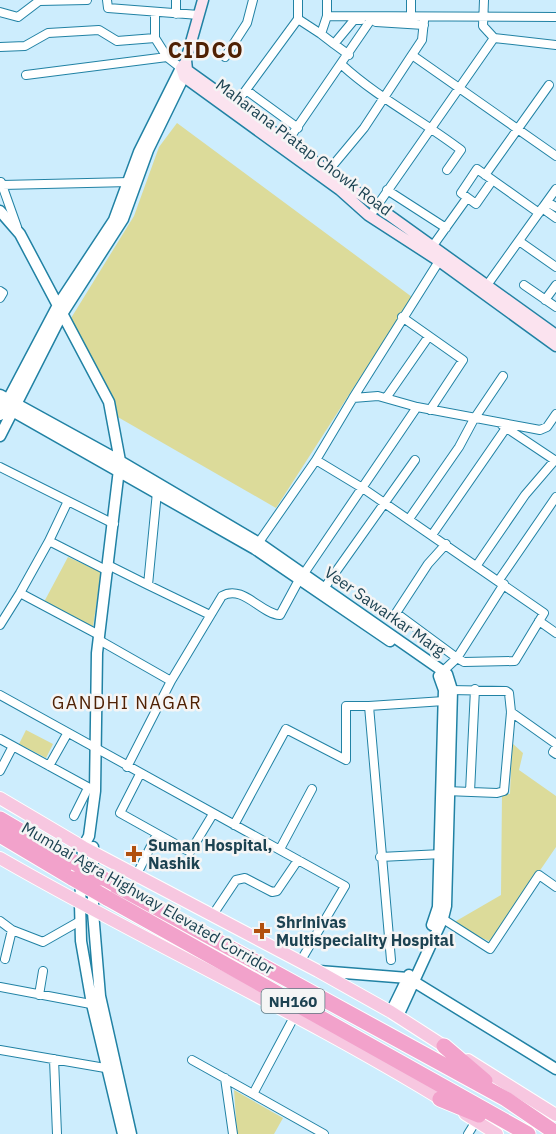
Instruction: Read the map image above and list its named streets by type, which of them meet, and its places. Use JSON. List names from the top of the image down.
{
  "streets": {
    "highway": ["Mumbai Agra Highway Elevated Corridor", "NH160"],
    "main road": ["Maharana Pratap Chowk Road"],
    "street": ["Veer Sawarkar Marg"]
  },
  "districts": ["CIDCO", "GANDHI NAGAR"],
  "places": {
    "health": ["Suman Hospital, Nashik", "Shrinivas Multispeciality Hospital"]
  }
}
